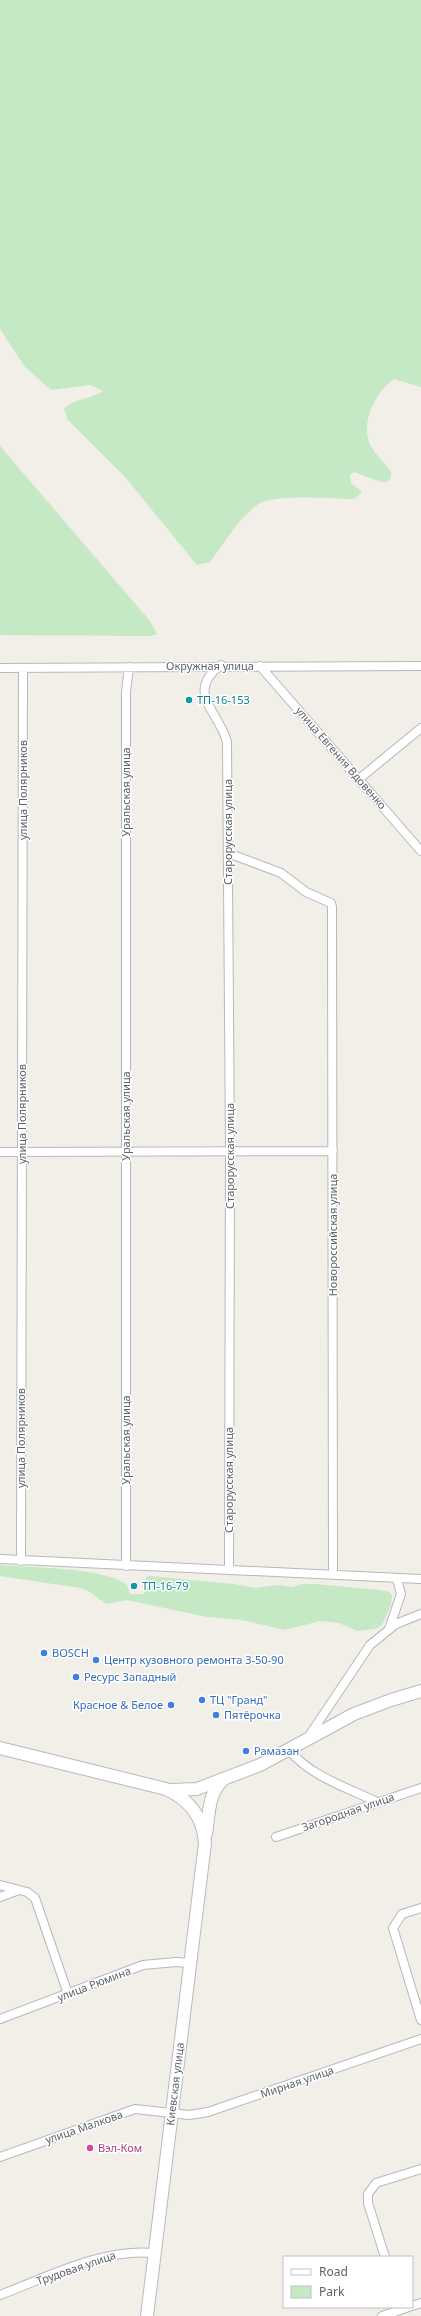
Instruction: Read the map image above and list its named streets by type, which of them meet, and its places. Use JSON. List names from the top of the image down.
{
  "streets": {
    "main road": ["Киевская улица"],
    "street": [
      "Окружная улица",
      "улица Евгения Вдовенко",
      "улица Полярников",
      "Уральская улица",
      "Старорусская улица",
      "Новороссийская улица",
      "Загородная улица",
      "улица Рюмина",
      "Мирная улица",
      "улица Малкова",
      "Трудовая улица"
    ]
  },
  "crossings": [
    ["Окружная улица", "улица Евгения Вдовенко"],
    ["Окружная улица", "улица Полярников"],
    ["Окружная улица", "Уральская улица"],
    ["Окружная улица", "Старорусская улица"],
    ["Старорусская улица", "Новороссийская улица"],
    ["улица Рюмина", "Киевская улица"],
    ["Мирная улица", "Киевская улица"],
    ["Мирная улица", "улица Малкова"],
    ["Киевская улица", "улица Малкова"],
    ["Киевская улица", "Трудовая улица"]
  ],
  "places": [
    "ТП-16-153",
    "ТП-16-79",
    "BOSCH",
    "Центр кузовного ремонта 3-50-90",
    "Ресурс Западный",
    "ТЦ \"Гранд\"",
    "Красное & Белое",
    "Пятёрочка",
    "Рамазан",
    "Вэл-Ком"
  ],
  "legend": ["Road", "Park"]
}
